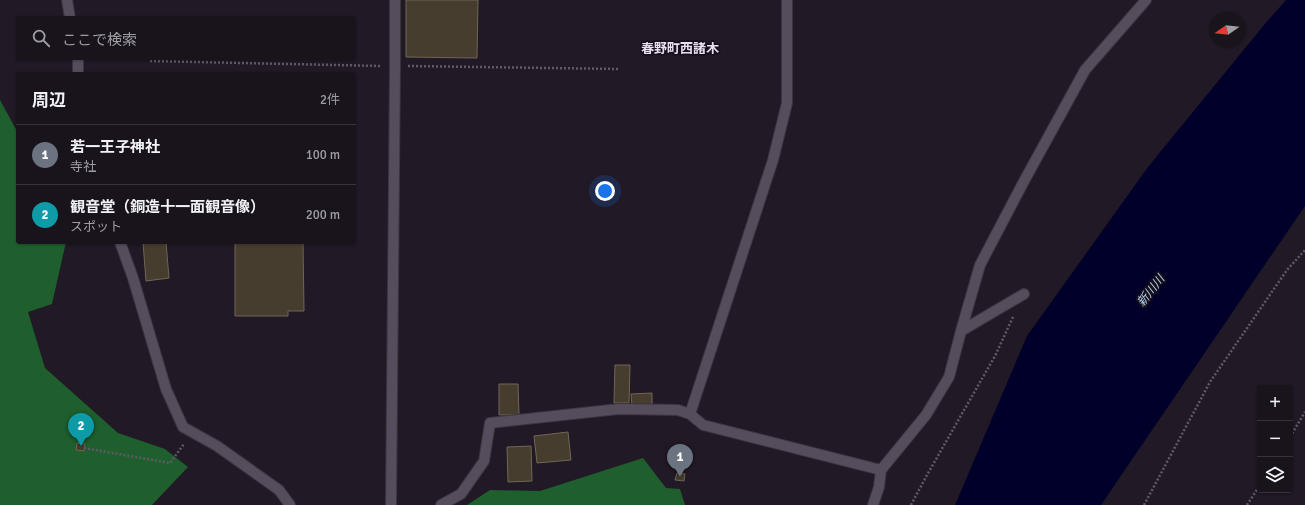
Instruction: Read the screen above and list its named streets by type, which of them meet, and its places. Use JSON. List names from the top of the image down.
{
  "districts": ["春野町西諸木"],
  "water": ["新川川"],
  "north": "left",
  "page": {
    "search": "ここで検索",
    "heading": ["周辺", "2件"],
    "list": [
      {
        "mark": "1",
        "name": "若一王子神社",
        "note": "寺社",
        "value": "100 m"
      },
      {
        "mark": "2",
        "name": "観音堂（銅造十一面観音像）",
        "note": "スポット",
        "value": "200 m"
      }
    ],
    "map_buttons": ["+", "−"],
    "pins": ["2", "1"]
  }
}
